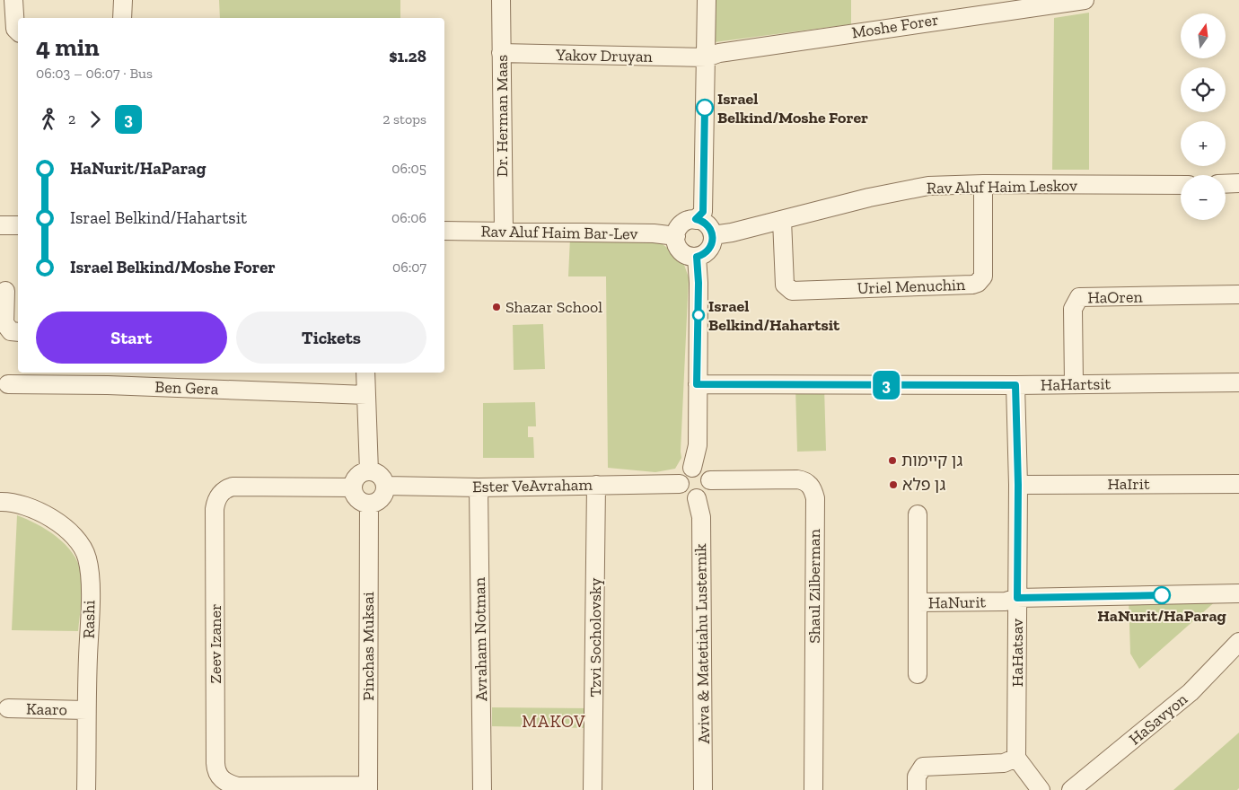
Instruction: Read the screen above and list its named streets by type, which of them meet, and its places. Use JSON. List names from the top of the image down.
{
  "streets": {
    "street": [
      "Moshe Forer",
      "Yakov Druyan",
      "Dr. Herman Maas",
      "Rav Aluf Haim Leskov",
      "Rav Aluf Haim Bar-Lev",
      "Uriel Menuchin",
      "HaOren",
      "HaHartsit",
      "Ben Gera",
      "HaIrit",
      "Ester VeAvraham",
      "Shaul Zilberman",
      "HaNurit",
      "Rashi",
      "Tzvi Socholovsky",
      "Avraham Notman",
      "Zeev Izaner",
      "Aviva & Matetiahu Lusternik",
      "Pinchas Muksai",
      "HaHatsav",
      "Kaaro",
      "HaSavyon"
    ]
  },
  "crossings": [
    ["Moshe Forer", "Yakov Druyan"],
    ["Yakov Druyan", "Dr. Herman Maas"],
    ["Dr. Herman Maas", "Rav Aluf Haim Bar-Lev"],
    ["Rav Aluf Haim Leskov", "Rav Aluf Haim Bar-Lev"],
    ["Rav Aluf Haim Leskov", "Uriel Menuchin"],
    ["HaOren", "HaHartsit"],
    ["HaHartsit", "HaHatsav"],
    ["HaIrit", "HaHatsav"],
    ["Ester VeAvraham", "Shaul Zilberman"],
    ["Ester VeAvraham", "Tzvi Socholovsky"],
    ["Ester VeAvraham", "Avraham Notman"],
    ["Ester VeAvraham", "Zeev Izaner"],
    ["Ester VeAvraham", "Aviva & Matetiahu Lusternik"],
    ["Ester VeAvraham", "Pinchas Muksai"],
    ["Shaul Zilberman", "Aviva & Matetiahu Lusternik"],
    ["HaNurit", "HaHatsav"],
    ["Rashi", "Kaaro"],
    ["Zeev Izaner", "Pinchas Muksai"]
  ],
  "districts": ["MAKOV"],
  "places": [
    "Israel Belkind/Moshe Forer",
    "Shazar School",
    "Israel Belkind/Hahartsit",
    "גן קיימות",
    "גן פלא",
    "HaNurit/HaParag"
  ],
  "lines": ["bus line 3"],
  "north": "top",
  "page": {
    "on_map": "3",
    "map_buttons": ["+", "−"],
    "heading": ["4 min", "06:03 – 06:07 · Bus", "$1.28"],
    "legs": ["2", "3", "2 stops"],
    "list": [
      {
        "name": "HaNurit/HaParag",
        "value": "06:05"
      },
      {
        "name": "Israel Belkind/Hahartsit",
        "value": "06:06"
      },
      {
        "name": "Israel Belkind/Moshe Forer",
        "value": "06:07"
      }
    ],
    "buttons": ["Start", "Tickets"]
  }
}
